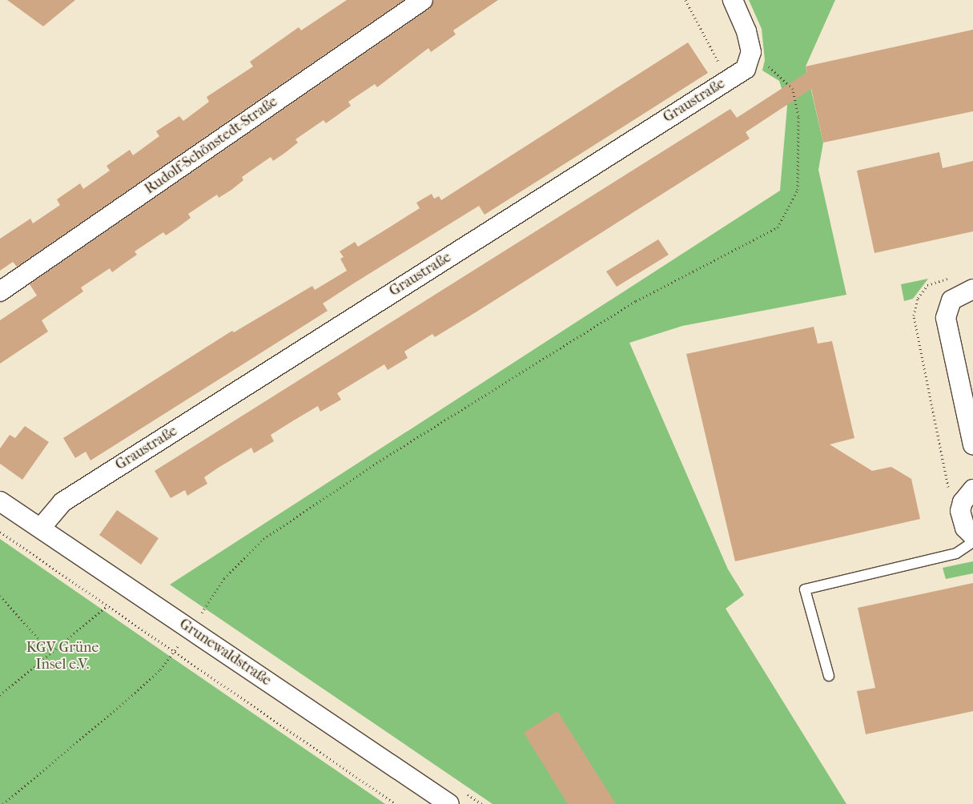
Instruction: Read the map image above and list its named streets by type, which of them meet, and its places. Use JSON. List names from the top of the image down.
{
  "streets": {
    "street": ["Graustraße", "Rudolf-Schönstedt-Straße", "Grunewaldstraße"]
  },
  "crossings": [
    ["Graustraße", "Grunewaldstraße"]
  ],
  "parks": ["KGV Grüne Insel e.V."]
}
